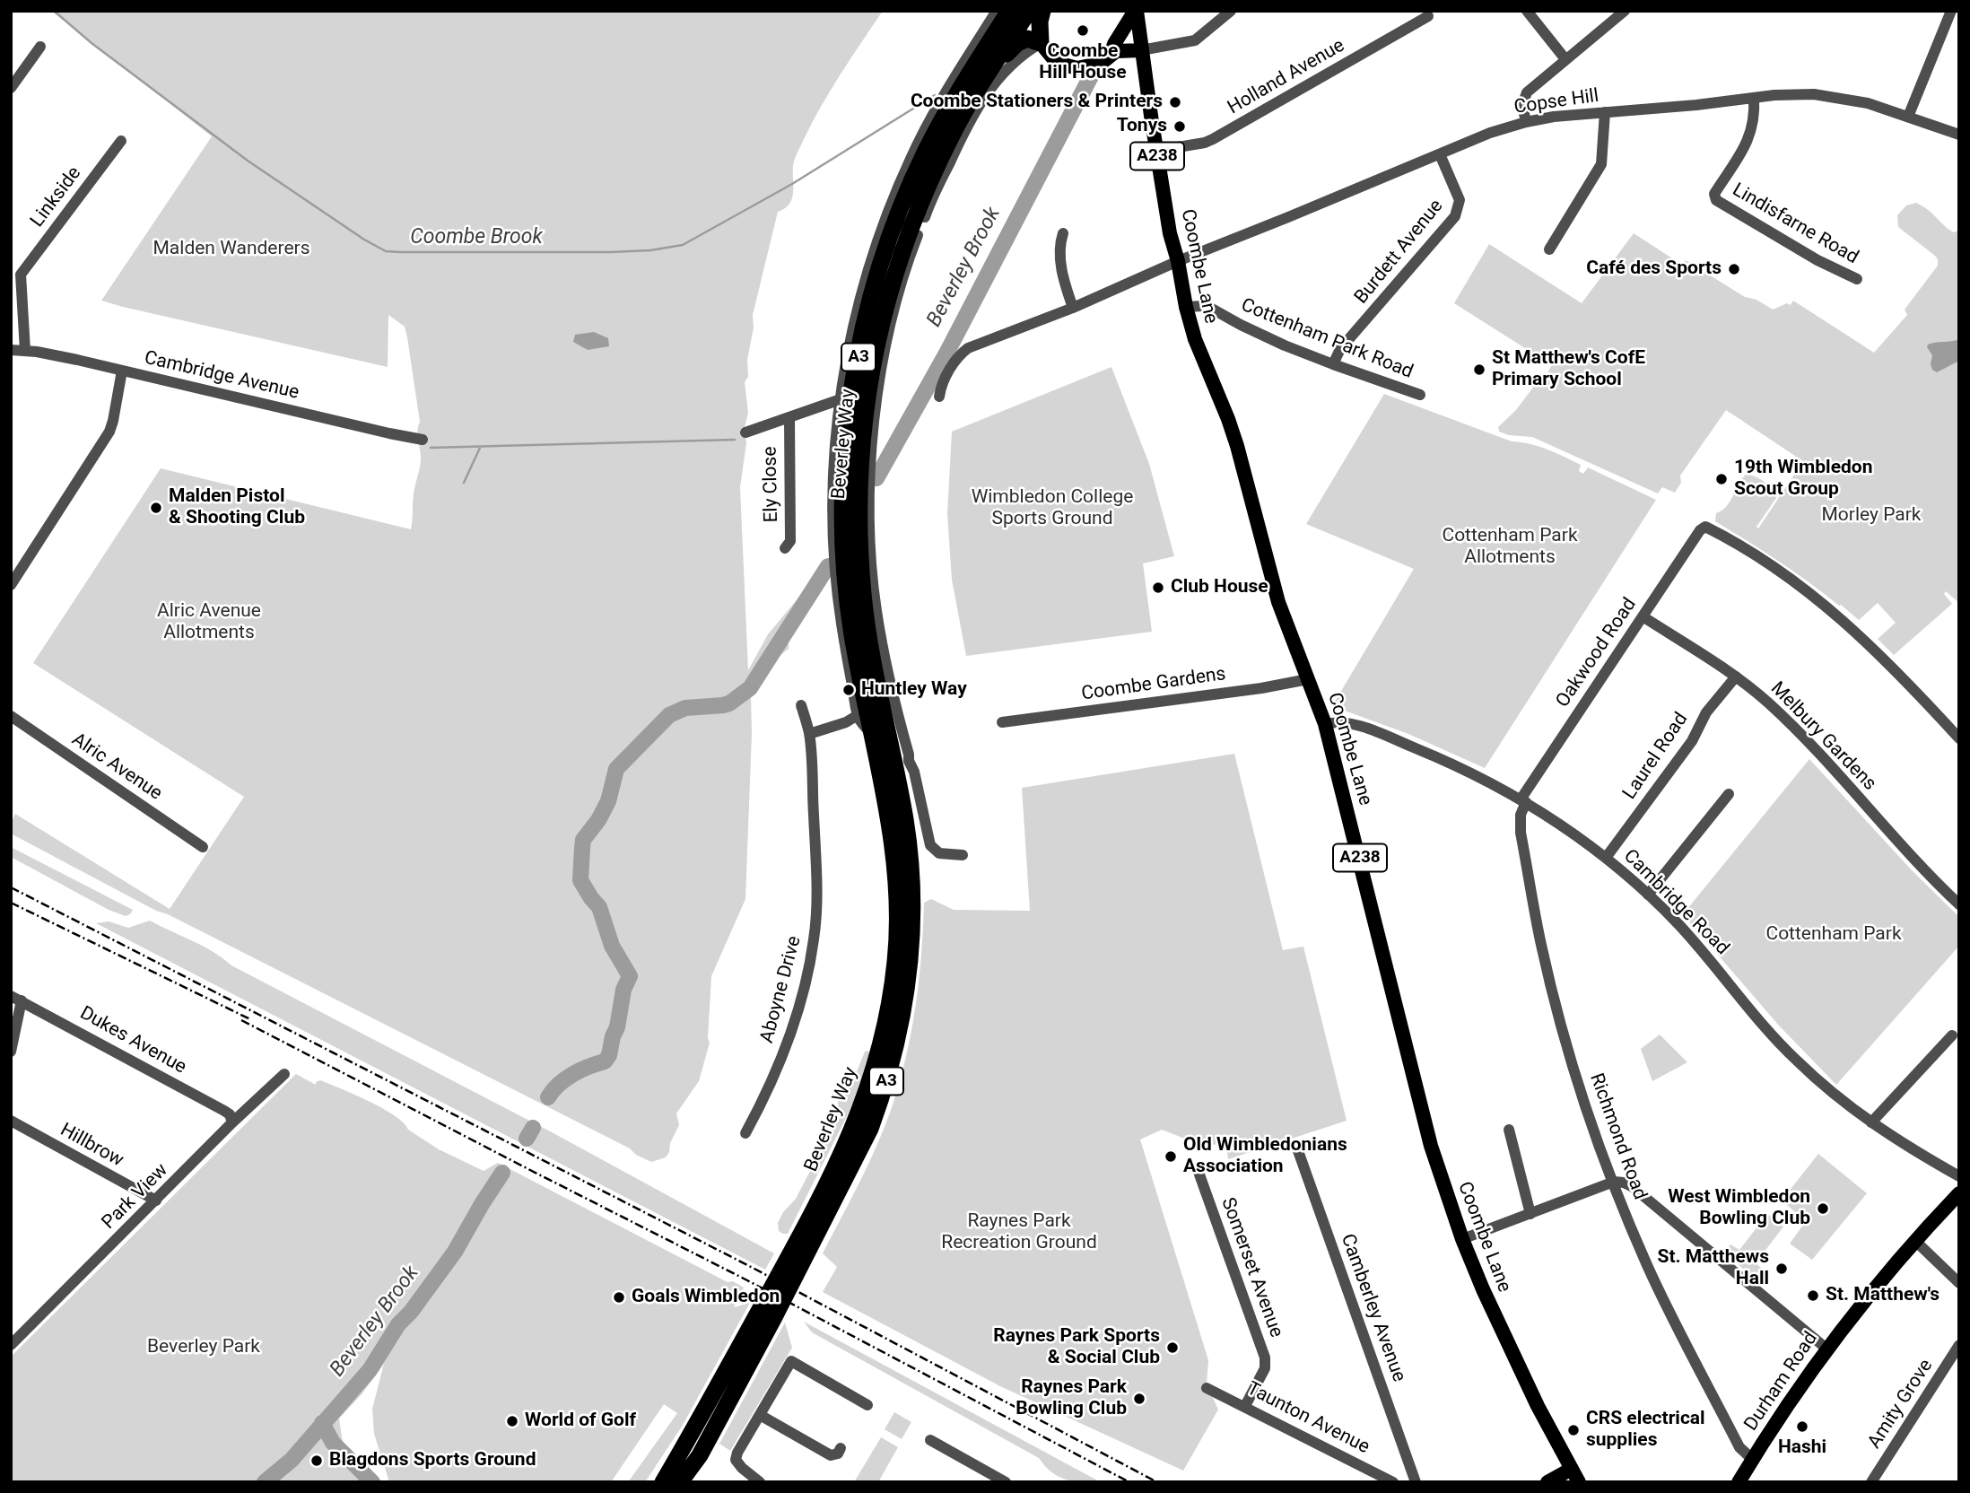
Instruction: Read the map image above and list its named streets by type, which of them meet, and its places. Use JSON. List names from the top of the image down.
{
  "streets": {
    "highway": ["A3", "Beverley Way"],
    "main road": ["A238", "Coombe Lane", "Durham Road"],
    "street": [
      "Holland Avenue",
      "Copse Hill",
      "Linkside",
      "Lindisfarne Road",
      "Burdett Avenue",
      "Cottenham Park Road",
      "Cambridge Avenue",
      "Ely Close",
      "Oakwood Road",
      "Coombe Gardens",
      "Melbury Gardens",
      "Laurel Road",
      "Alric Avenue",
      "Cambridge Road",
      "Aboyne Drive",
      "Dukes Avenue",
      "Richmond Road",
      "Hillbrow",
      "Park View",
      "Somerset Avenue",
      "Camberley Avenue",
      "Amity Grove",
      "Taunton Avenue"
    ]
  },
  "crossings": [
    ["Holland Avenue", "Coombe Lane"],
    ["Copse Hill", "Lindisfarne Road"],
    ["Copse Hill", "Burdett Avenue"],
    ["Copse Hill", "Coombe Lane"],
    ["Linkside", "Cambridge Avenue"],
    ["Burdett Avenue", "Cottenham Park Road"],
    ["Coombe Lane", "Cottenham Park Road"],
    ["Coombe Lane", "Coombe Gardens"],
    ["Coombe Lane", "Cambridge Road"],
    ["Oakwood Road", "Melbury Gardens"],
    ["Oakwood Road", "Cambridge Road"],
    ["Oakwood Road", "Richmond Road"],
    ["Melbury Gardens", "Laurel Road"],
    ["Laurel Road", "Cambridge Road"],
    ["Cambridge Road", "Richmond Road"],
    ["Dukes Avenue", "Park View"],
    ["Richmond Road", "Durham Road"],
    ["Hillbrow", "Park View"],
    ["Somerset Avenue", "Taunton Avenue"]
  ],
  "water": ["Coombe Brook", "Beverley Brook"],
  "parks": [
    "Malden Wanderers",
    "Wimbledon College Sports Ground",
    "Morley Park",
    "Cottenham Park Allotments",
    "Alric Avenue Allotments",
    "Cottenham Park",
    "Raynes Park Recreation Ground",
    "Beverley Park"
  ],
  "places": [
    "Coombe Hill House",
    "Coombe Stationers & Printers",
    "Tonys",
    "Café des Sports",
    "St Matthew's CofE Primary School",
    "19th Wimbledon Scout Group",
    "Malden Pistol & Shooting Club",
    "Club House",
    "Huntley Way",
    "Old Wimbledonians Association",
    "West Wimbledon Bowling Club",
    "St. Matthews Hall",
    "St. Matthew's",
    "Goals Wimbledon",
    "Raynes Park Sports & Social Club",
    "Raynes Park Bowling Club",
    "World of Golf",
    "Hashi",
    "CRS electrical supplies",
    "Blagdons Sports Ground"
  ]
}
